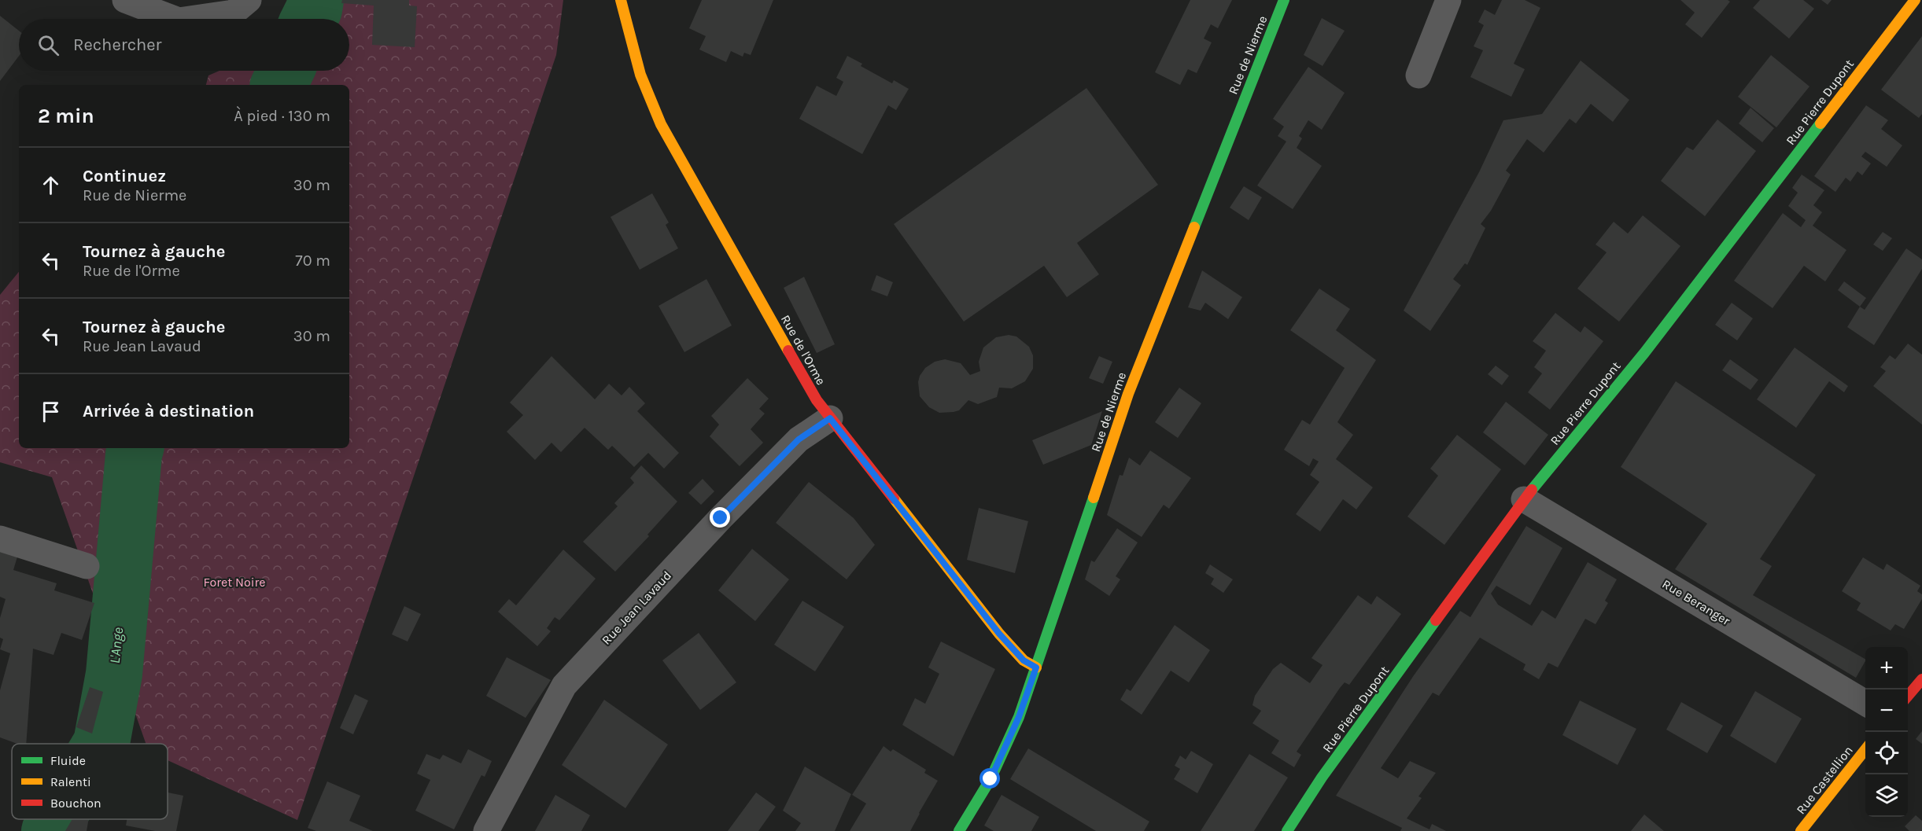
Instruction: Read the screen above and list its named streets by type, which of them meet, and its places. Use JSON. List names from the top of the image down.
{
  "streets": {
    "street": [
      "Rue de Nierme",
      "Rue Pierre Dupont",
      "Rue de l'Orme",
      "Rue Beranger",
      "Rue Jean Lavaud",
      "Rue Castellion"
    ]
  },
  "crossings": [
    ["Rue de Nierme", "Rue de l'Orme"],
    ["Rue Pierre Dupont", "Rue Beranger"],
    ["Rue de l'Orme", "Rue Jean Lavaud"]
  ],
  "water": ["L'Ange"],
  "parks": ["Foret Noire"],
  "legend": ["Fluide", "Ralenti", "Bouchon"],
  "page": {
    "search": "Rechercher",
    "heading": ["2 min", "À pied · 130 m"],
    "list": [
      ["Continuez", "Rue de Nierme", "30 m"],
      ["Tournez à gauche", "Rue de l'Orme", "70 m"],
      ["Tournez à gauche", "Rue Jean Lavaud", "30 m"],
      "Arrivée à destination"
    ],
    "map_buttons": ["+", "−"]
  }
}
